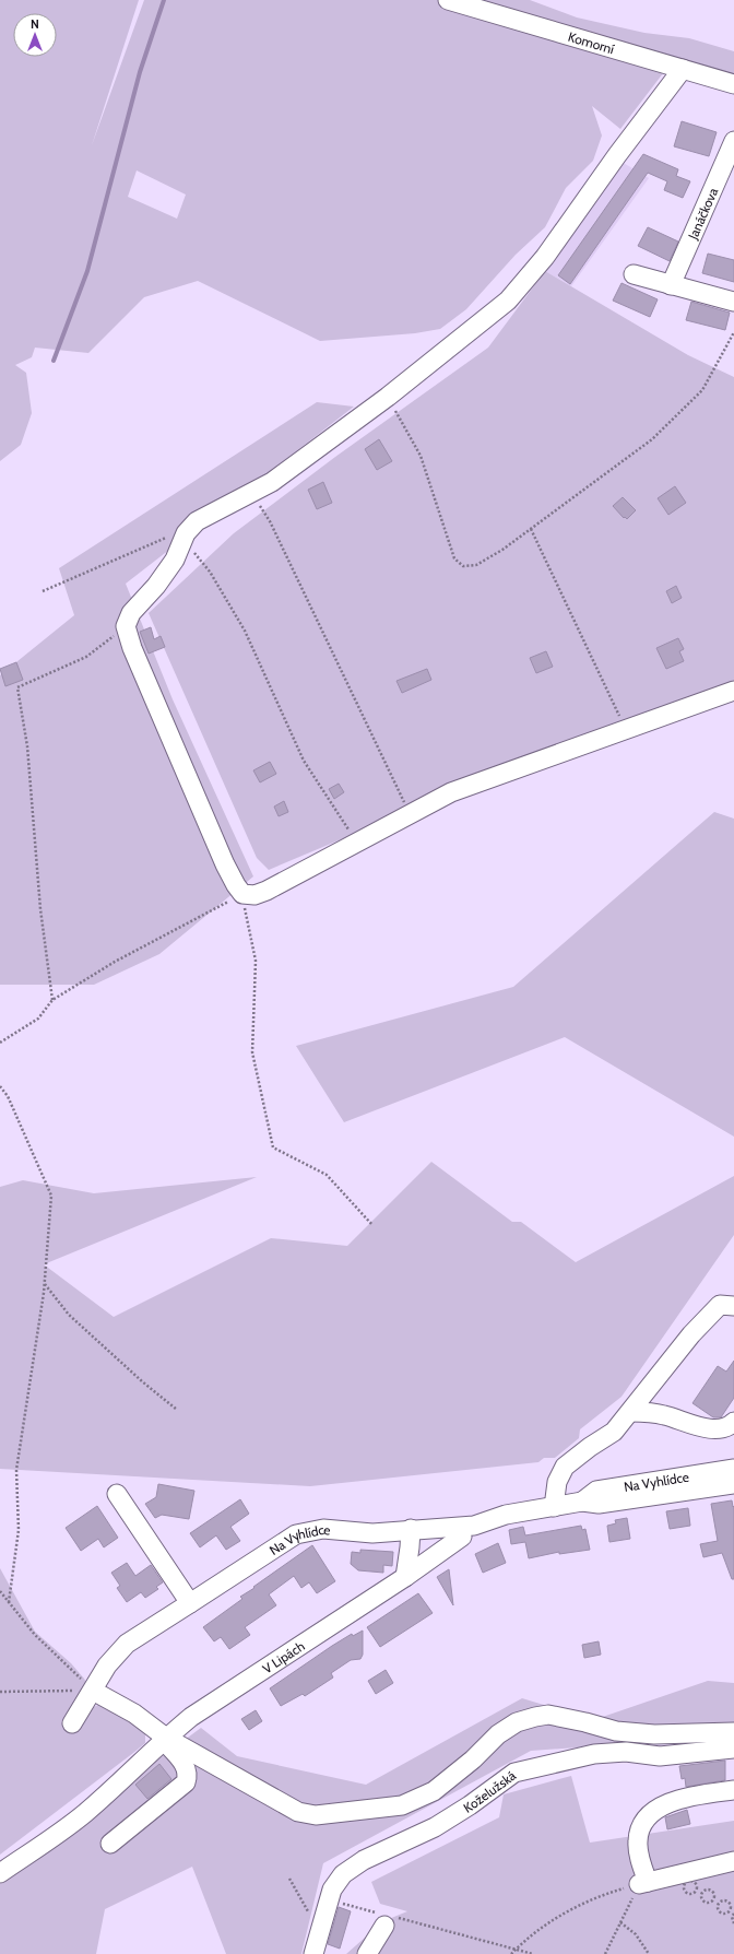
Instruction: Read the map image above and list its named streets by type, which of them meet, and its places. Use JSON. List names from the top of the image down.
{
  "streets": {
    "street": [
      "Komorní",
      "Janáčkova",
      "Na Vyhlídce",
      "V Lipách",
      "Koželužská"
    ]
  },
  "north": "top"
}
